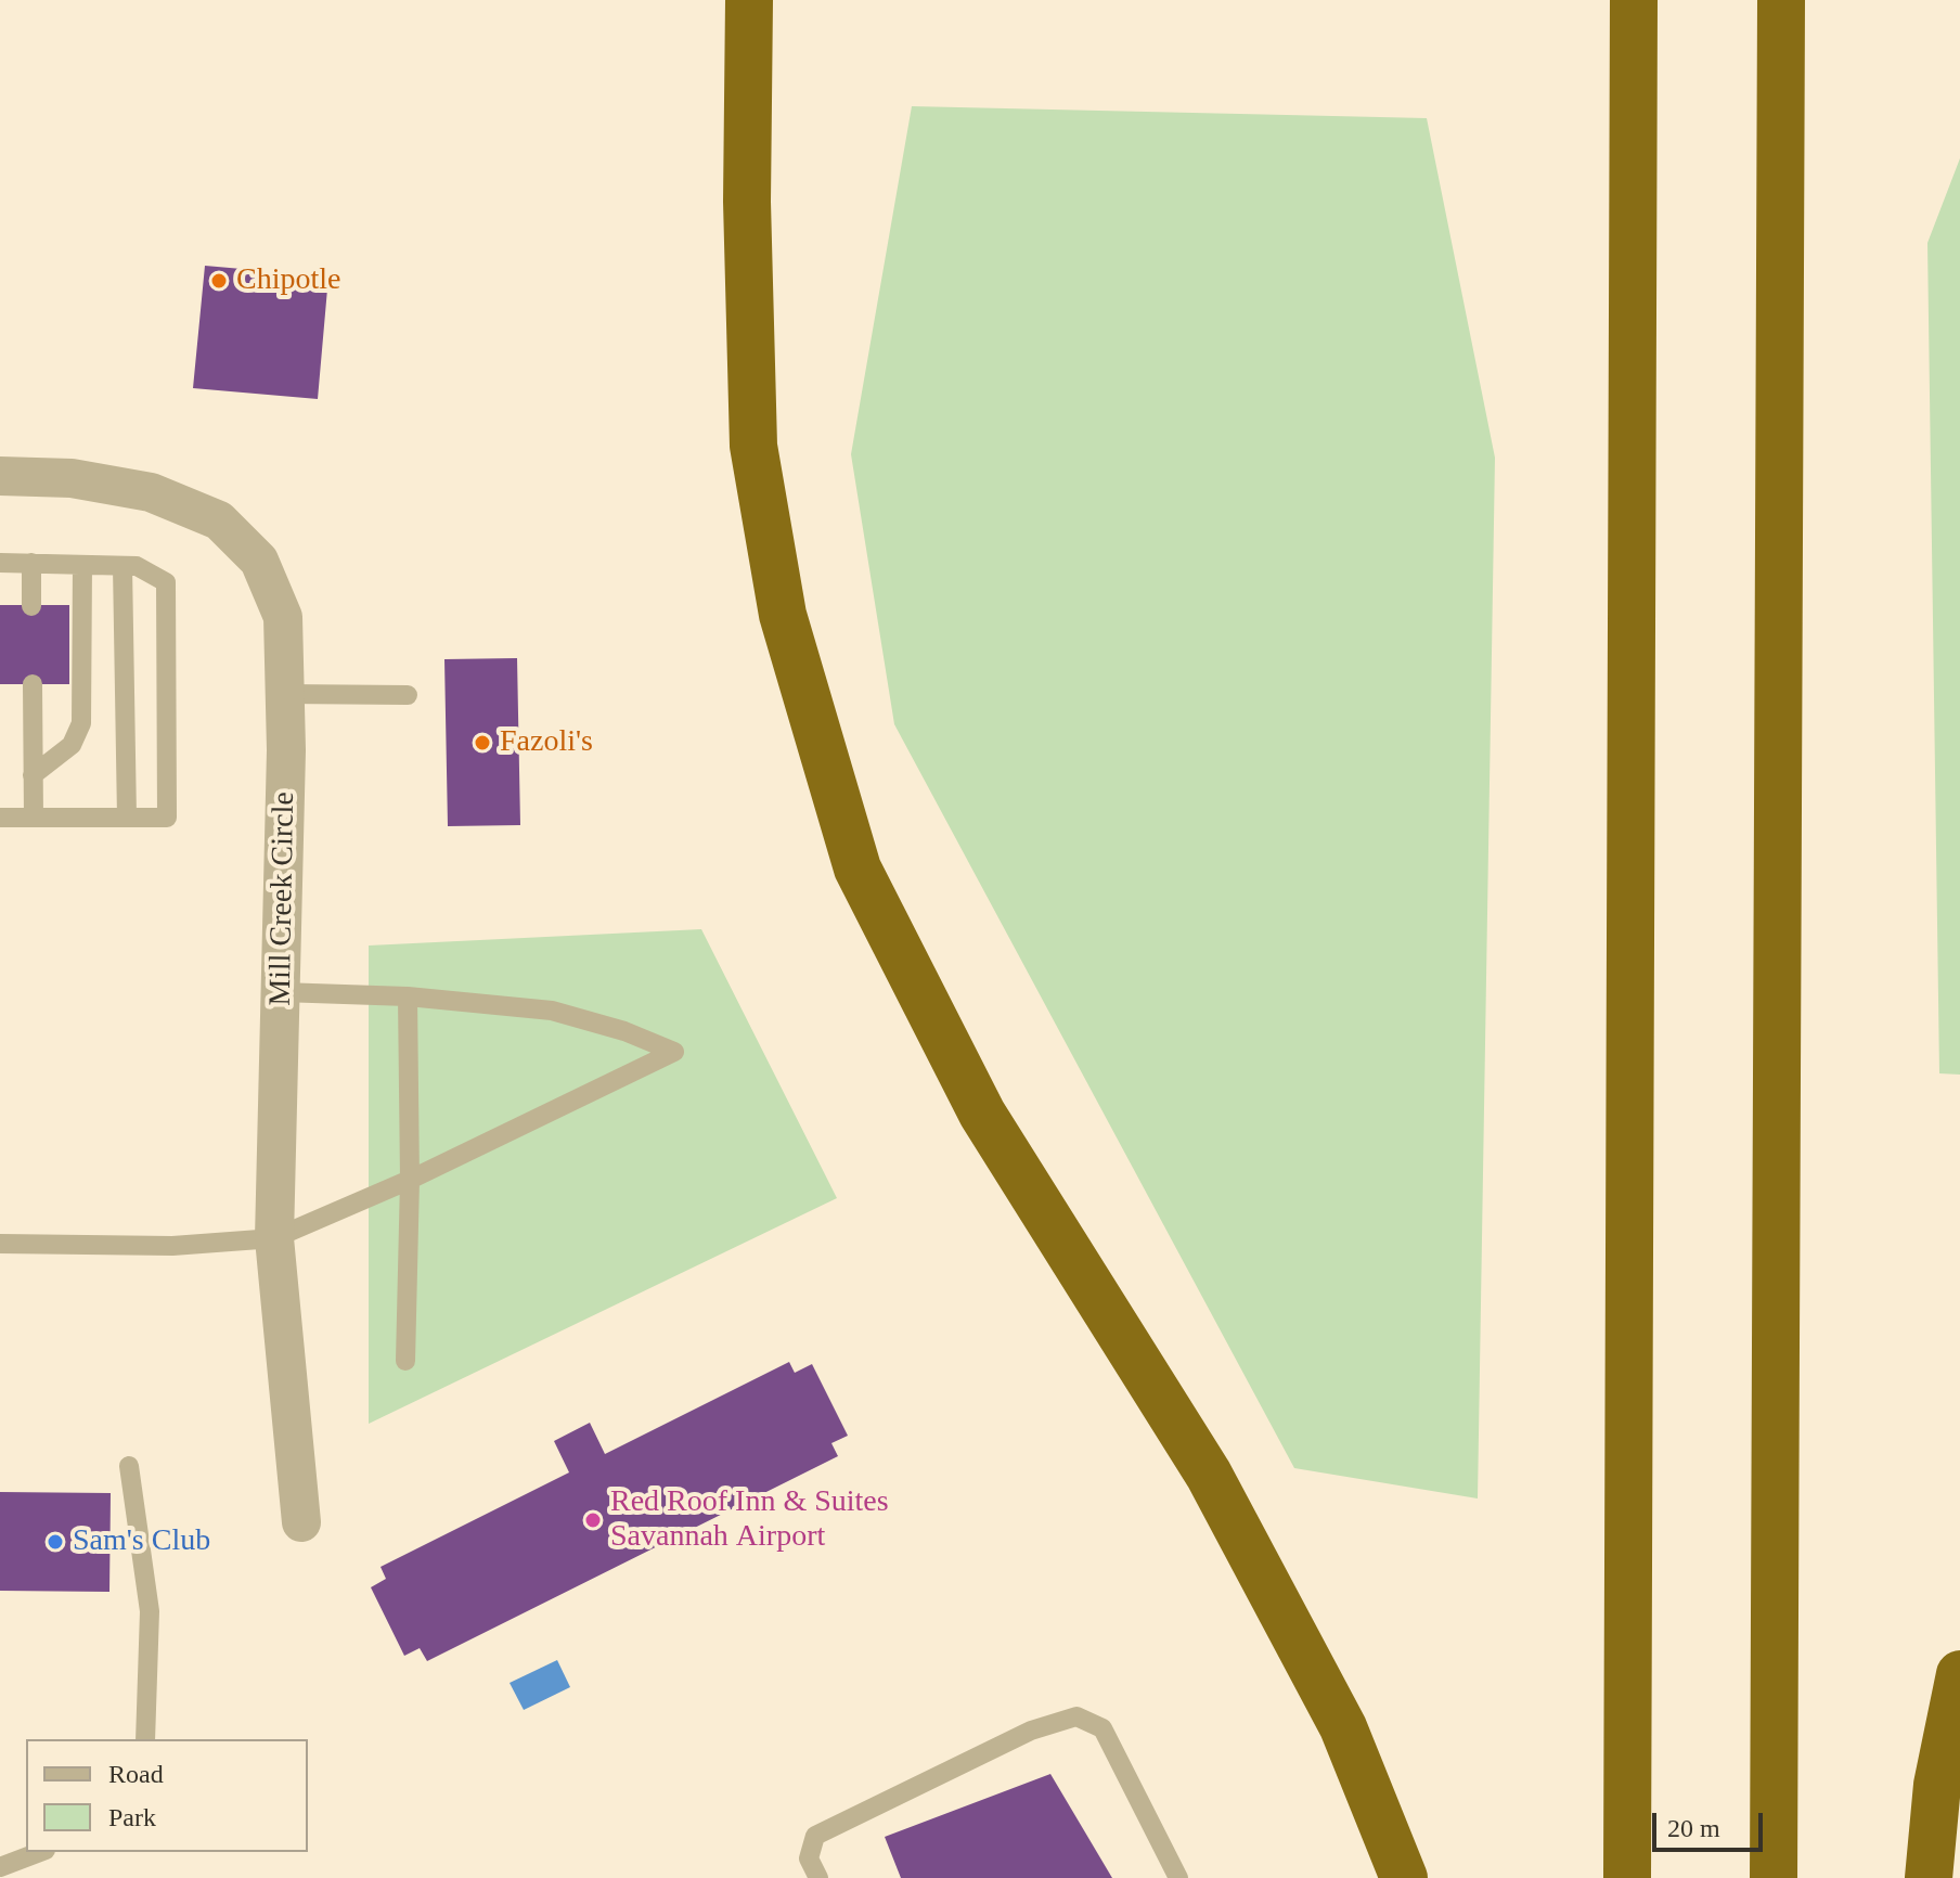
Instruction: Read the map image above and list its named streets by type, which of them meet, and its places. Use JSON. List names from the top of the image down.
{
  "streets": {
    "street": ["Mill Creek Circle"]
  },
  "places": [
    "Chipotle",
    "Fazoli's",
    "Red Roof Inn & Suites Savannah Airport",
    "Sam's Club"
  ],
  "legend": ["Road", "Park"],
  "scale_bar": "20 m"
}
